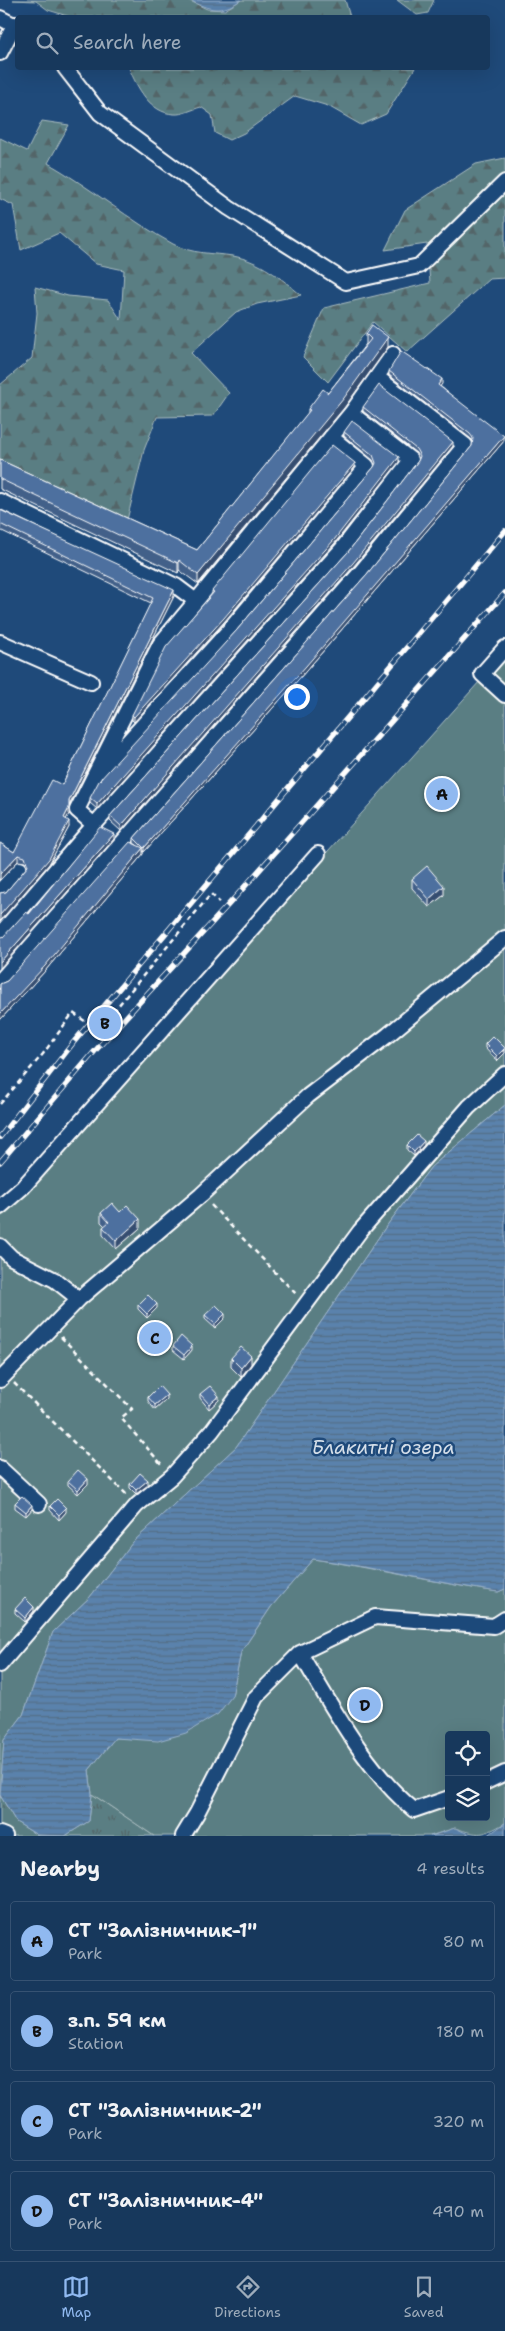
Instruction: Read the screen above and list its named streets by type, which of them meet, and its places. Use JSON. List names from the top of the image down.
{
  "water": ["Блакитні озера"],
  "page": {
    "search": "Search here",
    "pins": [
      "A",
      "B",
      "C",
      "D"
    ],
    "heading": ["Nearby", "4 results"],
    "list": [
      {
        "mark": "A",
        "name": "СТ \"Залізничник-1\"",
        "note": "Park",
        "value": "80 m"
      },
      {
        "mark": "B",
        "name": "з.п. 59 км",
        "note": "Station",
        "value": "180 m"
      },
      {
        "mark": "C",
        "name": "СТ \"Залізничник-2\"",
        "note": "Park",
        "value": "320 m"
      },
      {
        "mark": "D",
        "name": "СТ \"Залізничник-4\"",
        "note": "Park",
        "value": "490 m"
      }
    ],
    "nav": ["Map", "Directions", "Saved"]
  }
}
